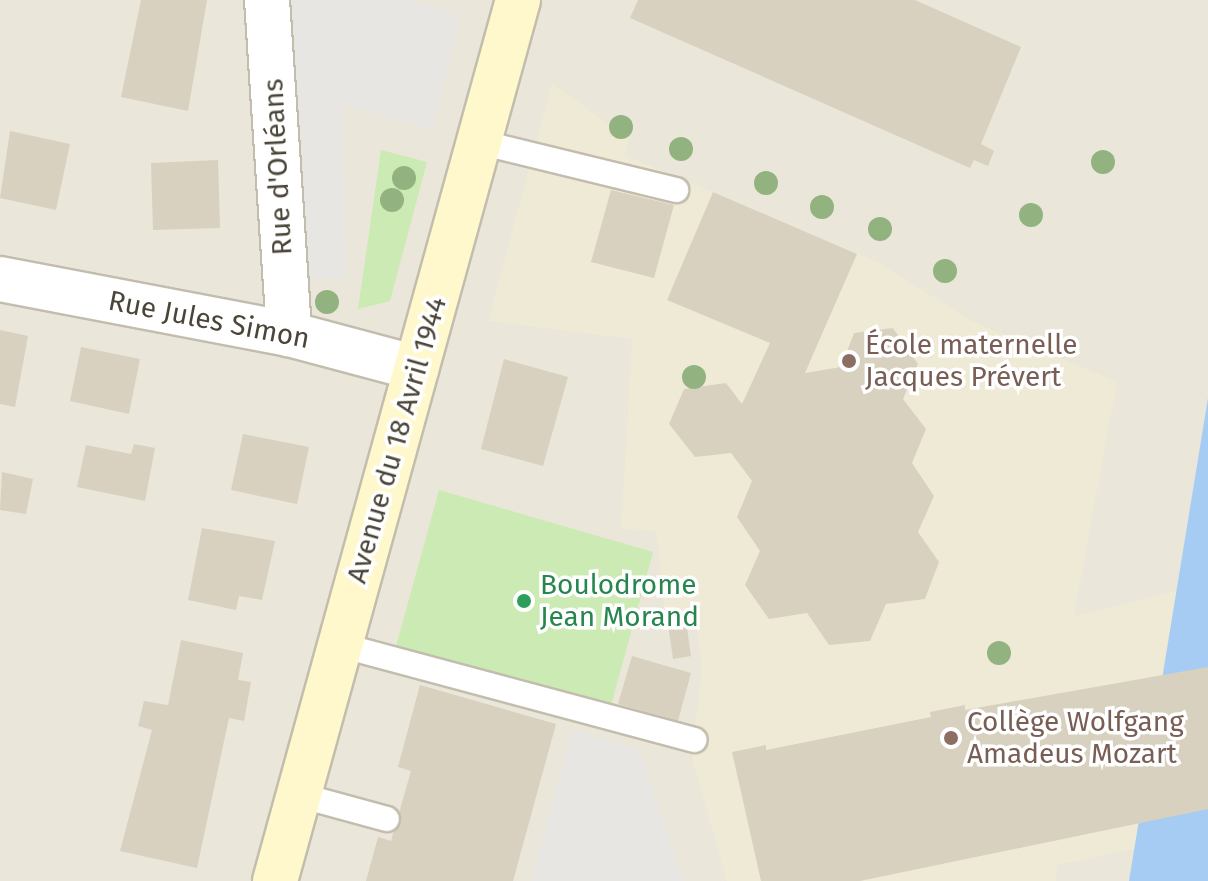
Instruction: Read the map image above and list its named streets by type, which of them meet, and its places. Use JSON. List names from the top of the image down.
{
  "streets": {
    "street": ["Rue d'Orléans", "Rue Jules Simon", "Avenue du 18 Avril 1944"]
  },
  "crossings": [
    ["Rue d'Orléans", "Rue Jules Simon"],
    ["Rue Jules Simon", "Avenue du 18 Avril 1944"]
  ],
  "places": ["École maternelle Jacques Prévert", "Boulodrome Jean Morand", "Collège Wolfgang Amadeus Mozart"]
}
